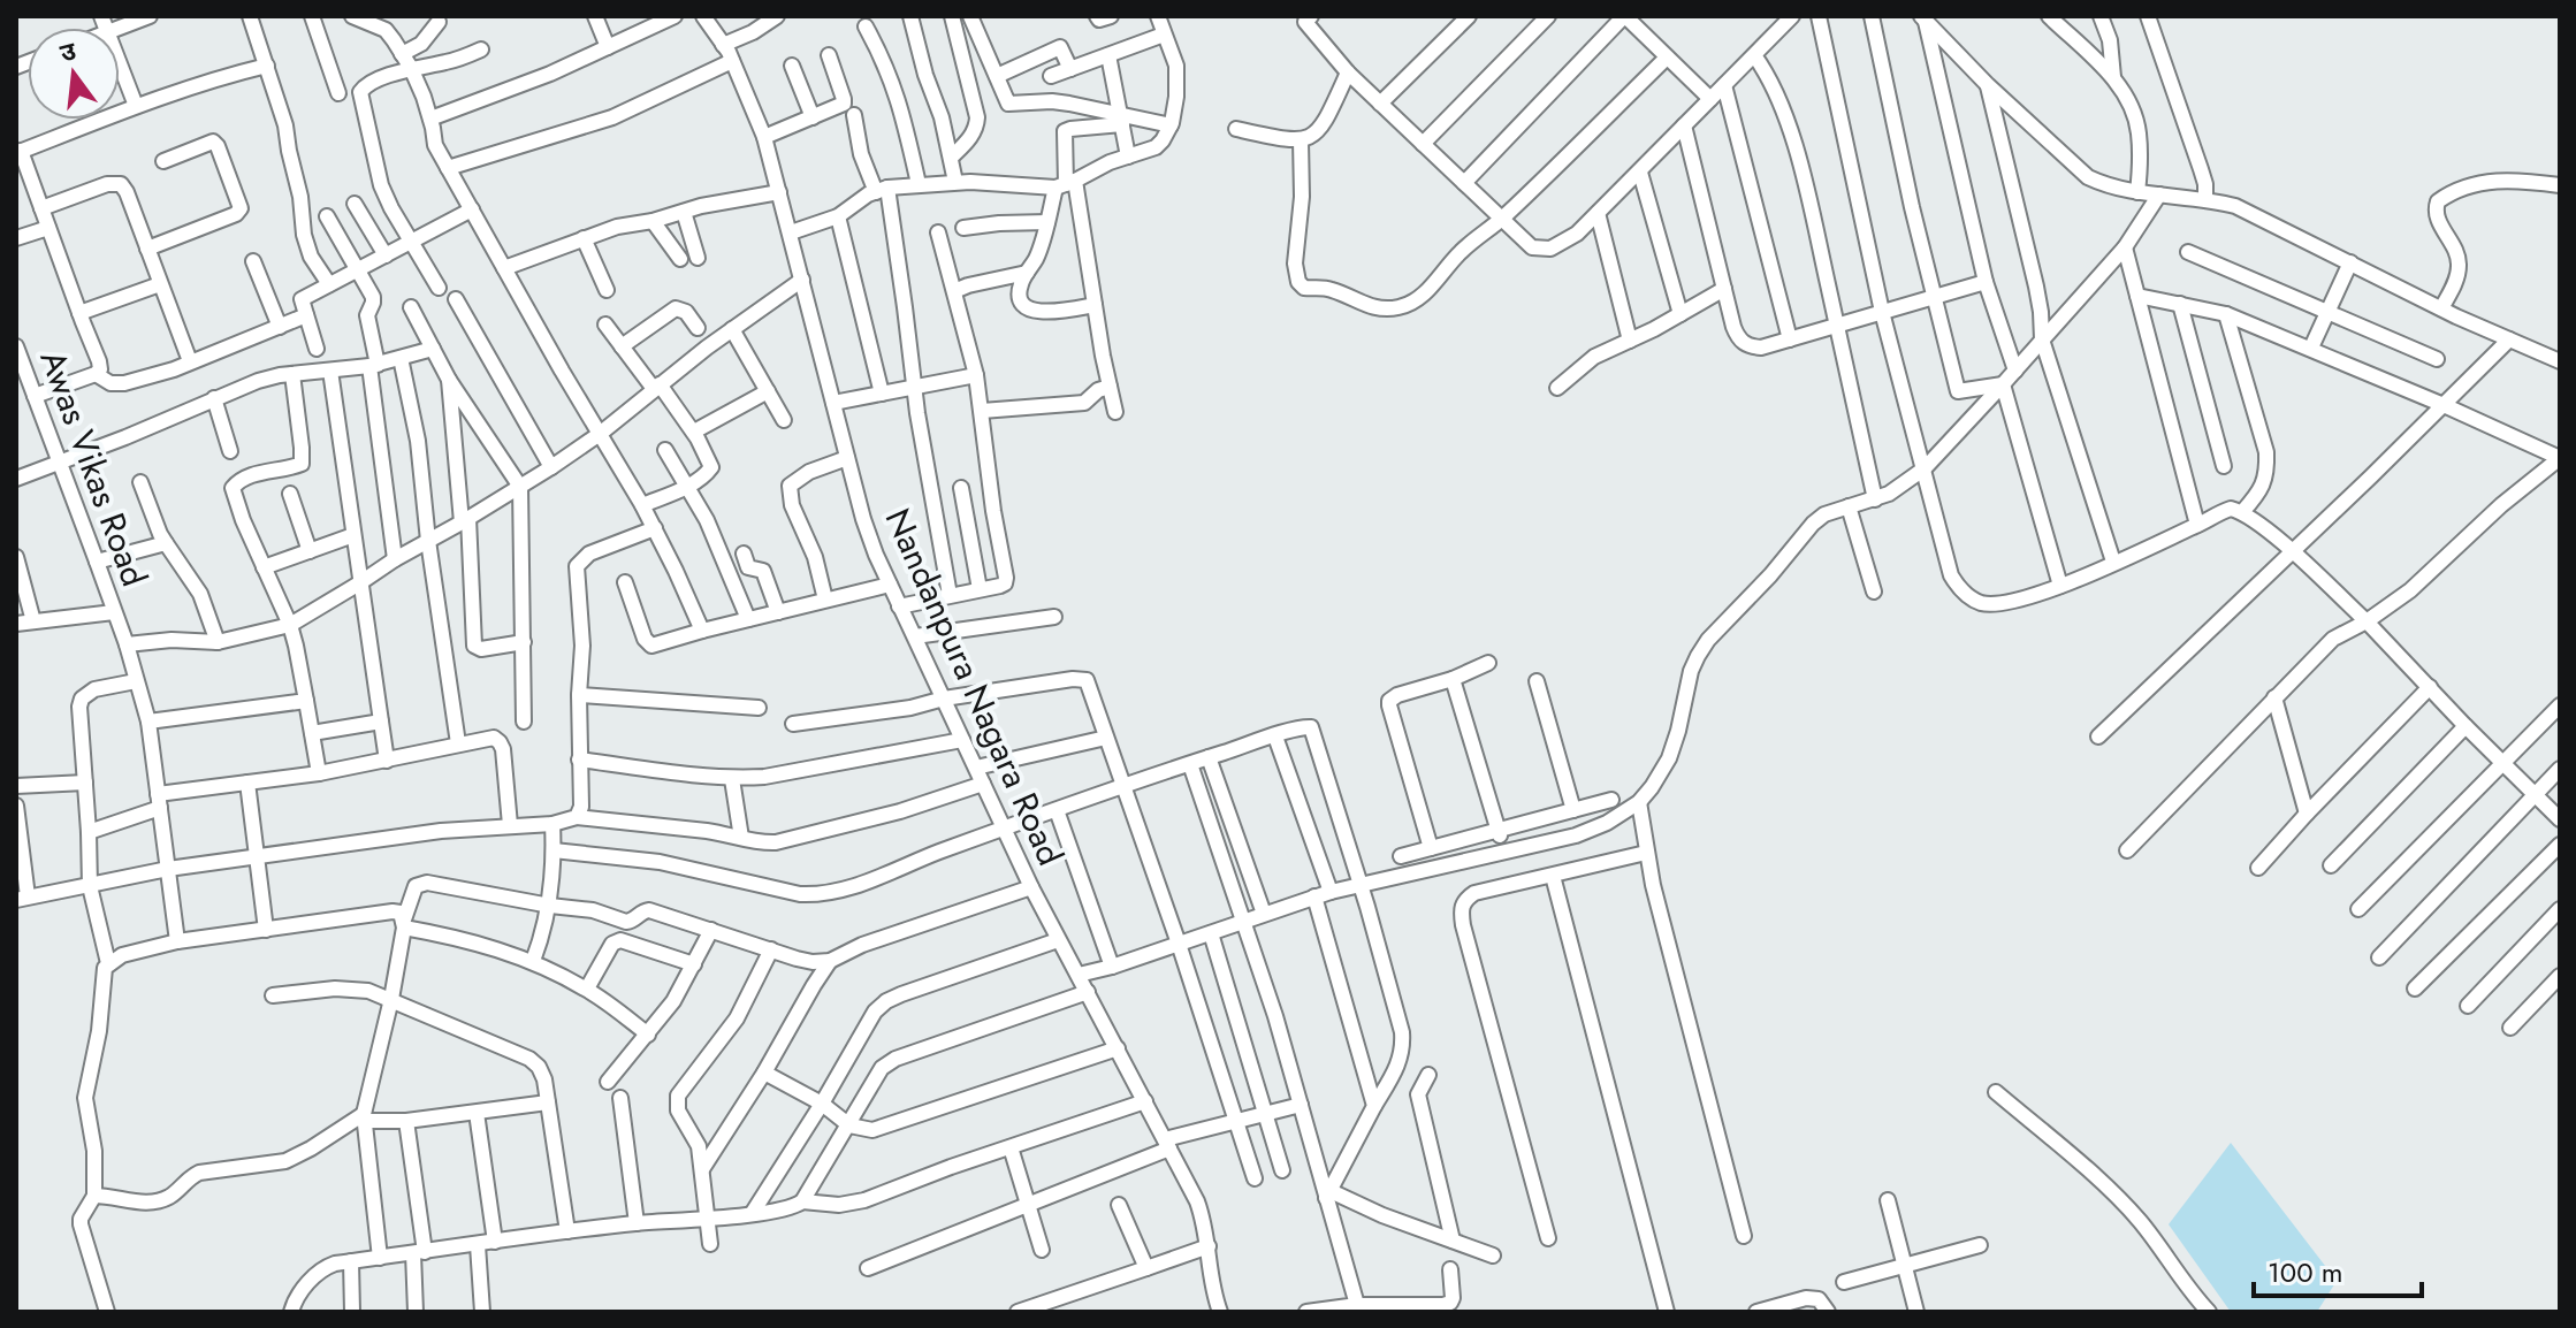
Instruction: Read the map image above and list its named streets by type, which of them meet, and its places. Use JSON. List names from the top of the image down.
{
  "streets": {
    "street": ["Awas Vikas Road", "Nandanpura Nagara Road"]
  },
  "scale_bar": "100 m",
  "north": "top"
}
